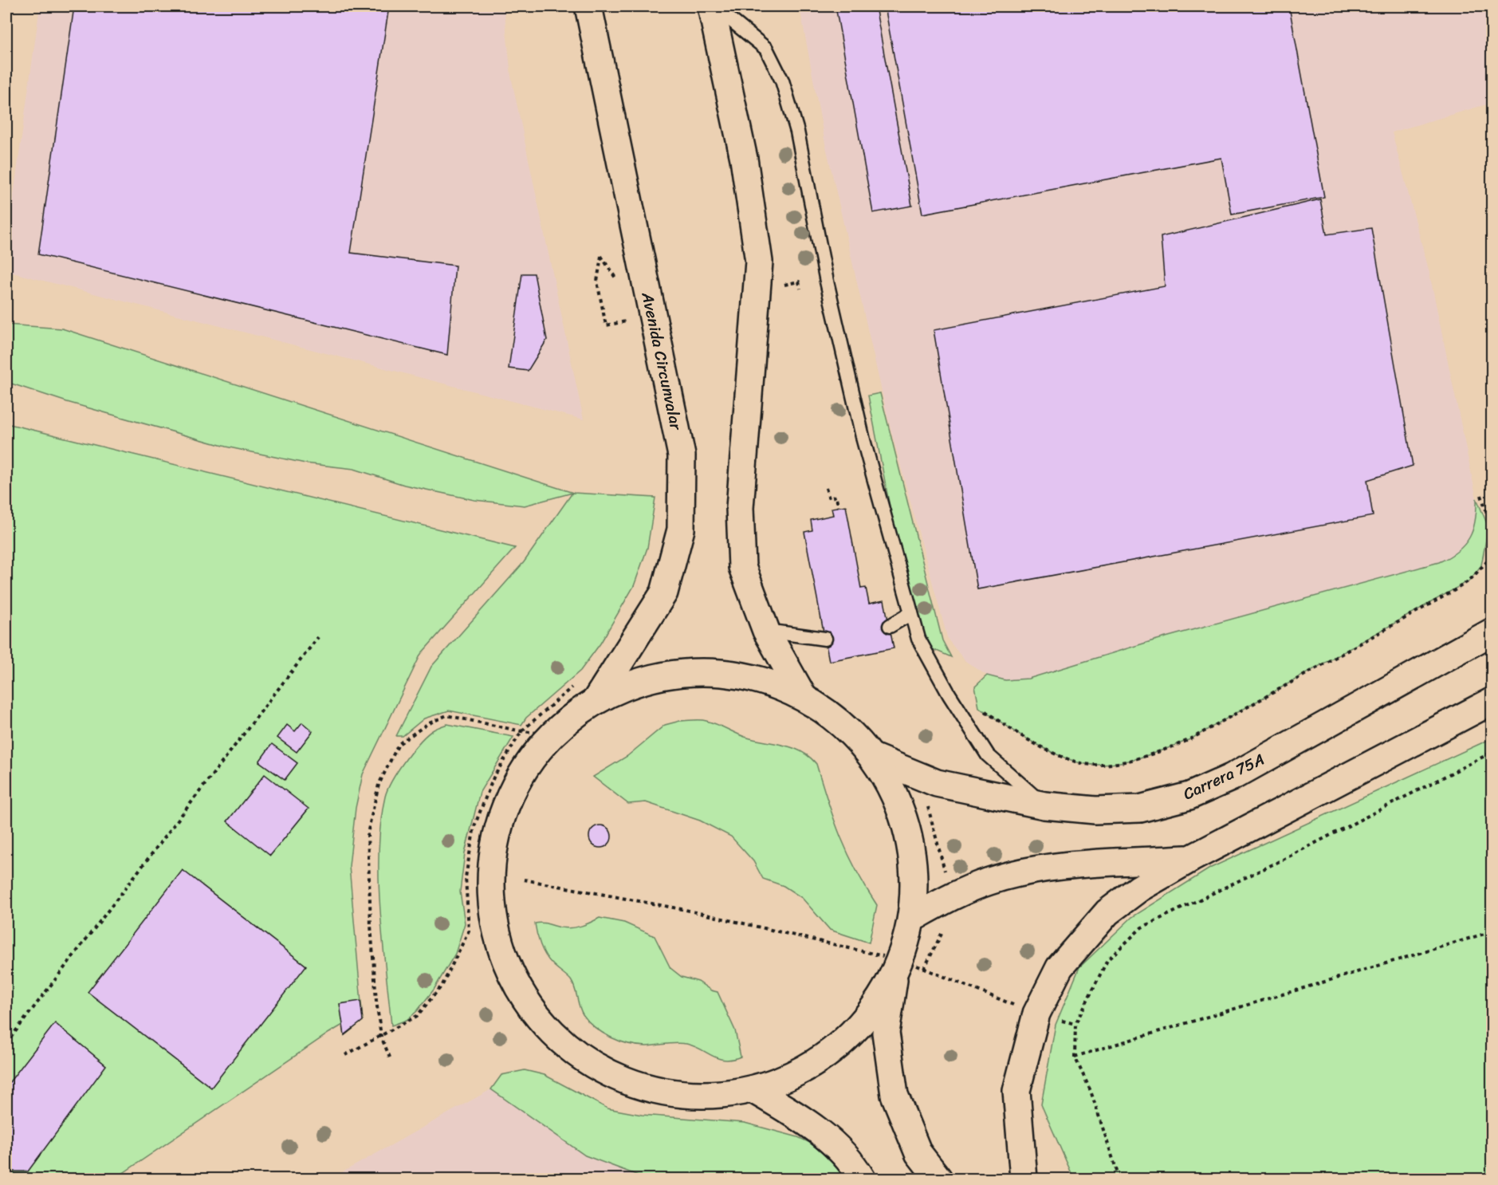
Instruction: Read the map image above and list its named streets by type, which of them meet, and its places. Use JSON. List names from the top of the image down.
{
  "streets": {
    "main road": ["Avenida Circunvalar", "Carrera 75A"]
  }
}
